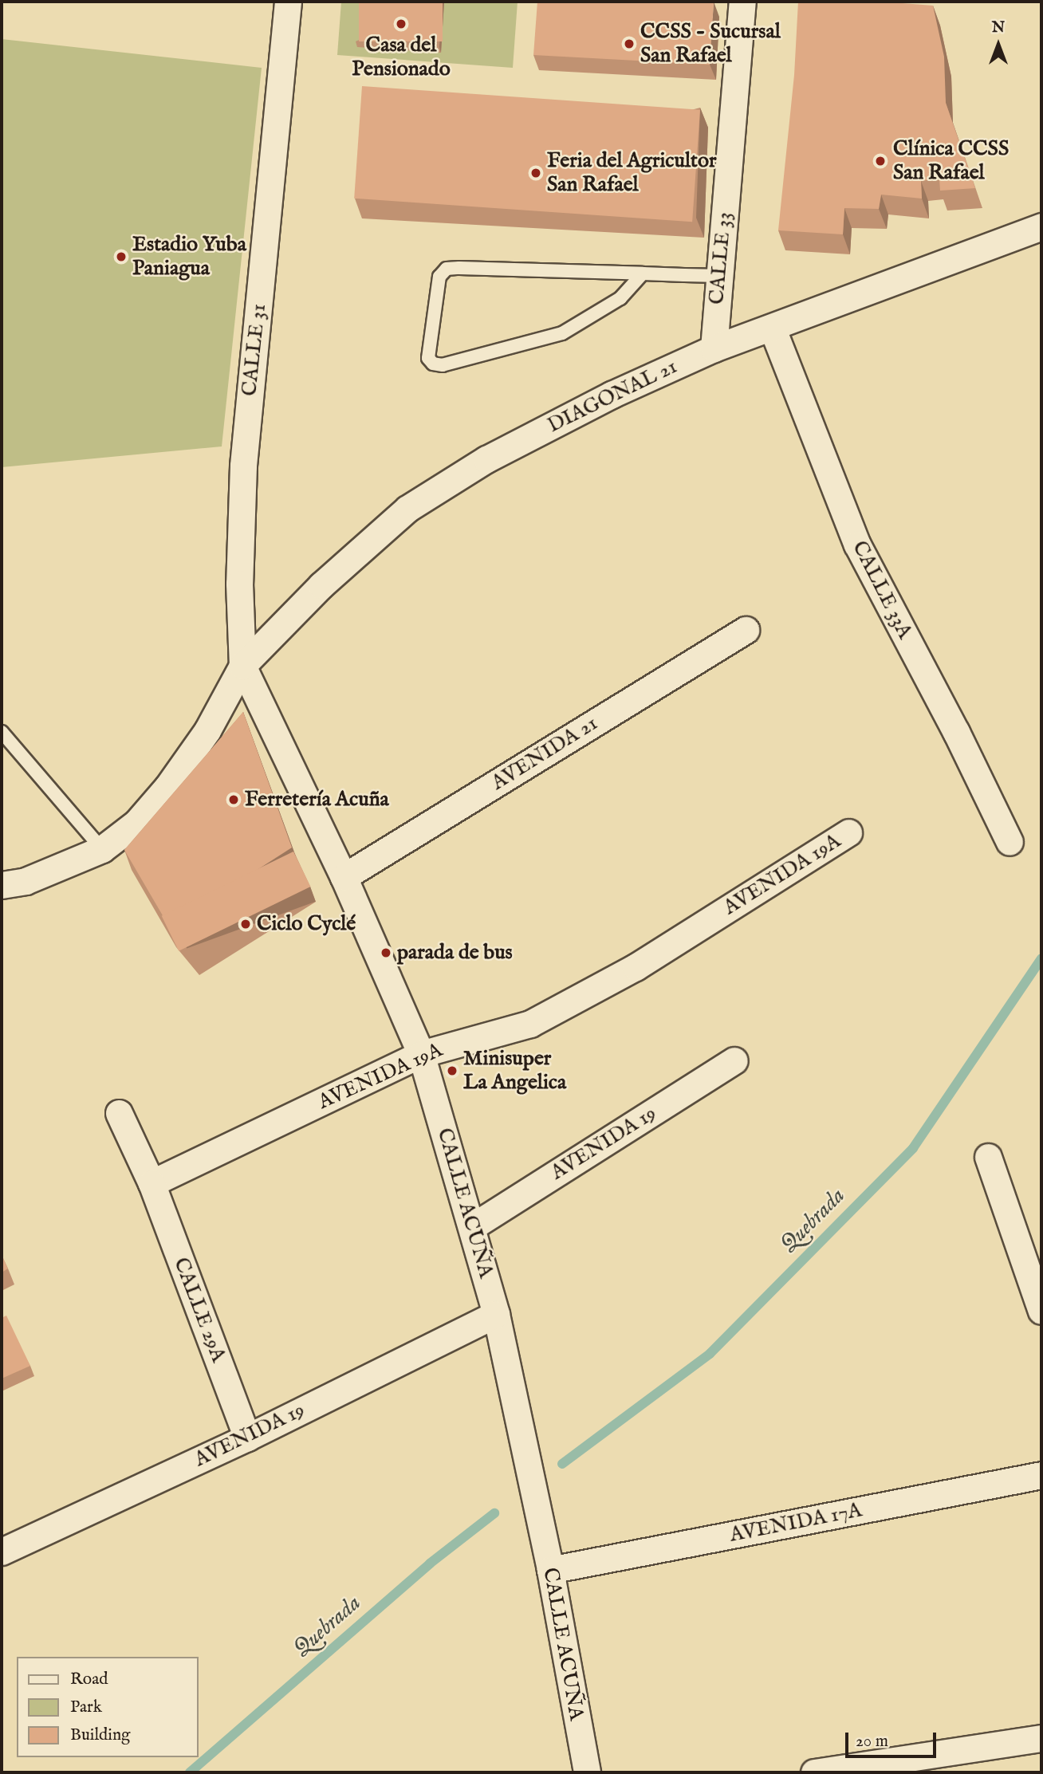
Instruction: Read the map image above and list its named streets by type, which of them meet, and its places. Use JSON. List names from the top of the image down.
{
  "streets": {
    "street": [
      "CALLE 33",
      "CALLE 31",
      "DIAGONAL 21",
      "CALLE 33A",
      "AVENIDA 21",
      "AVENIDA 19A",
      "AVENIDA 19",
      "CALLE ACUÑA",
      "CALLE 29A",
      "AVENIDA 17A"
    ]
  },
  "crossings": [
    ["CALLE 33", "DIAGONAL 21"],
    ["CALLE 31", "DIAGONAL 21"],
    ["CALLE 31", "CALLE ACUÑA"],
    ["DIAGONAL 21", "CALLE 33A"],
    ["DIAGONAL 21", "CALLE ACUÑA"],
    ["AVENIDA 21", "CALLE ACUÑA"],
    ["AVENIDA 19A", "CALLE ACUÑA"],
    ["AVENIDA 19A", "CALLE 29A"],
    ["AVENIDA 19", "CALLE ACUÑA"],
    ["AVENIDA 19", "CALLE 29A"],
    ["CALLE ACUÑA", "AVENIDA 17A"]
  ],
  "water": ["Quebrada"],
  "places": [
    "Casa del Pensionado",
    "CCSS - Sucursal San Rafael",
    "Clínica CCSS San Rafael",
    "Feria del Agricultor San Rafael",
    "Estadio Yuba Paniagua",
    "Ferretería Acuña",
    "Ciclo Cyclé",
    "parada de bus",
    "Minisuper La Angelica"
  ],
  "legend": ["Road", "Park", "Building"],
  "scale_bar": "20 m",
  "north": "top"
}
